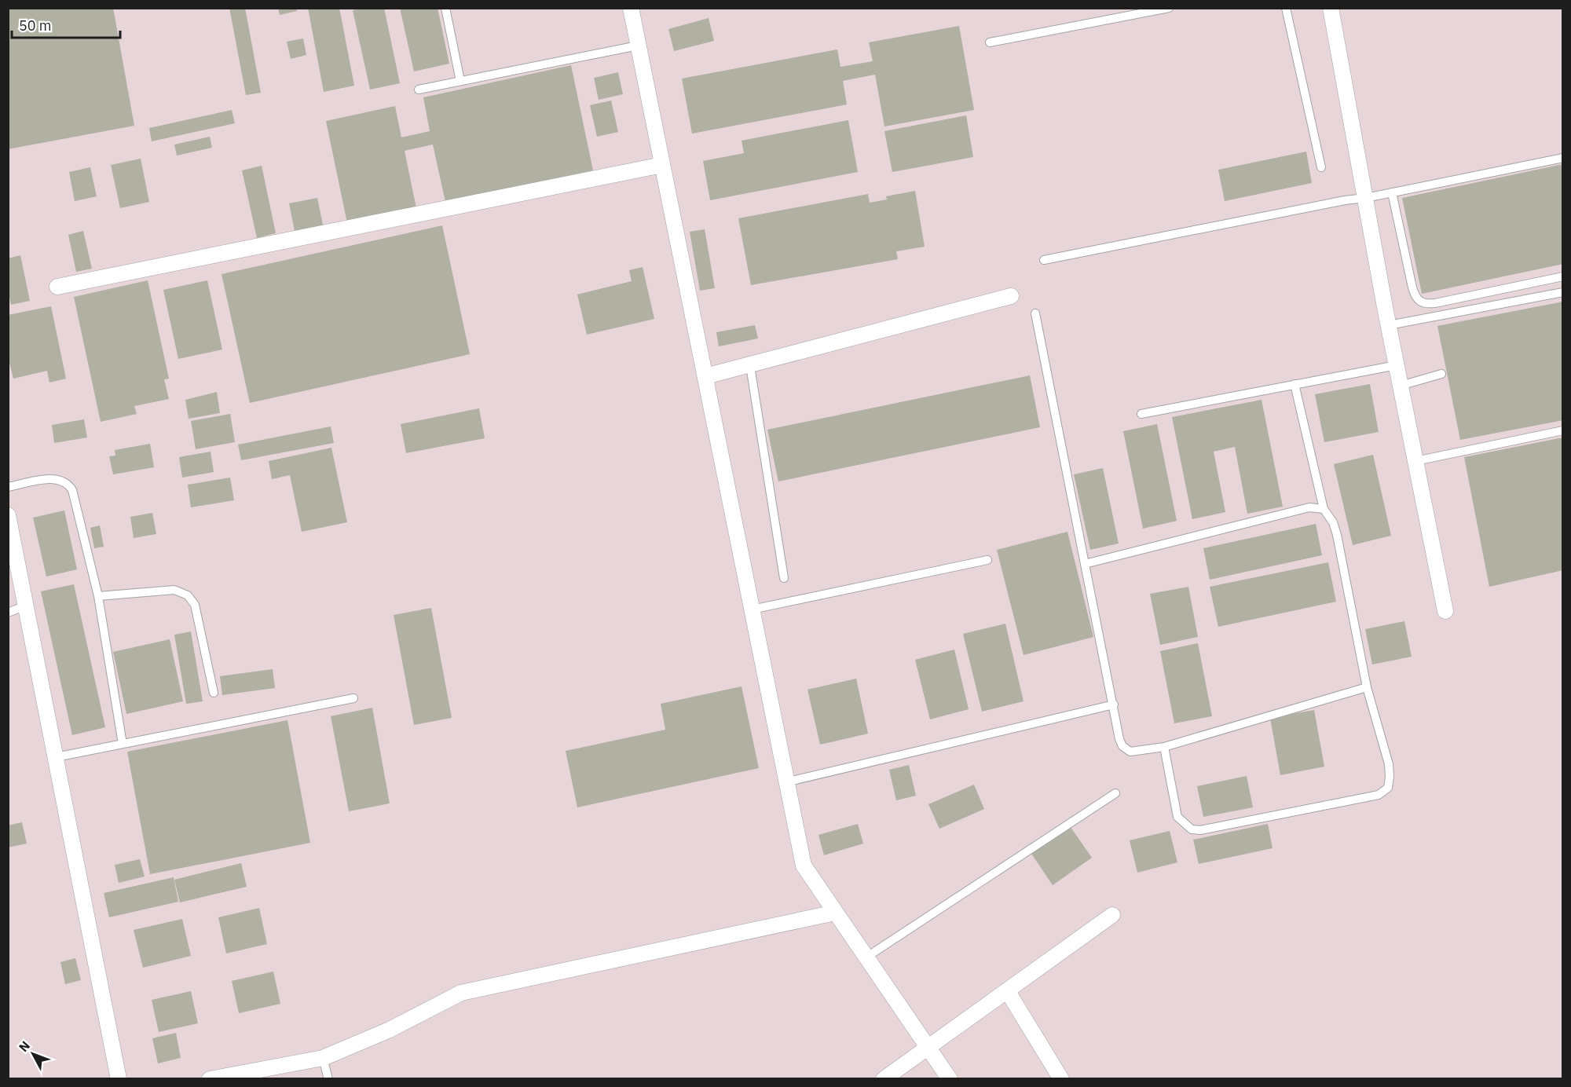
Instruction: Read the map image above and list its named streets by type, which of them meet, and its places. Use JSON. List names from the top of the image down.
{
  "scale_bar": "50 m",
  "north": "top left"
}
